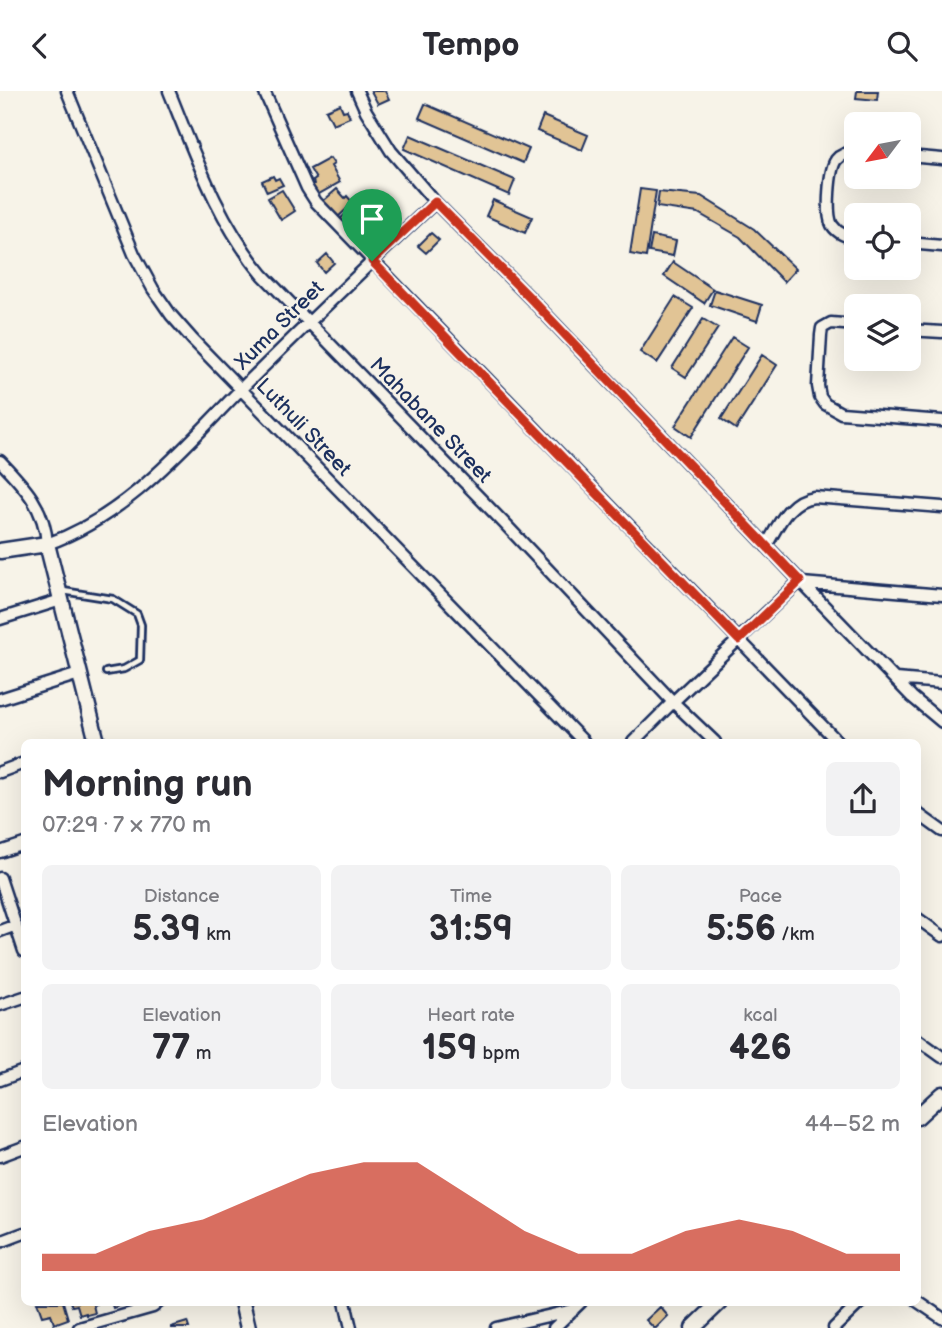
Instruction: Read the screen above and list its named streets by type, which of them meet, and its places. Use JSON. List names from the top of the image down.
{
  "streets": {
    "street": ["Xuma Street", "Mahabane Street", "Luthuli Street"]
  },
  "crossings": [
    ["Xuma Street", "Mahabane Street"],
    ["Xuma Street", "Luthuli Street"]
  ],
  "north": "bottom left",
  "page": {
    "header": "Tempo",
    "heading": ["Morning run", "07:29 · 7 × 770 m"],
    "stats": [
      ["Distance", "5.39 km"],
      ["Time", "31:59"],
      ["Pace", "5:56 /km"],
      ["Elevation", "77 m"],
      ["Heart rate", "159 bpm"],
      ["kcal", "426"]
    ],
    "chart": ["Elevation", "44–52 m"]
  }
}
